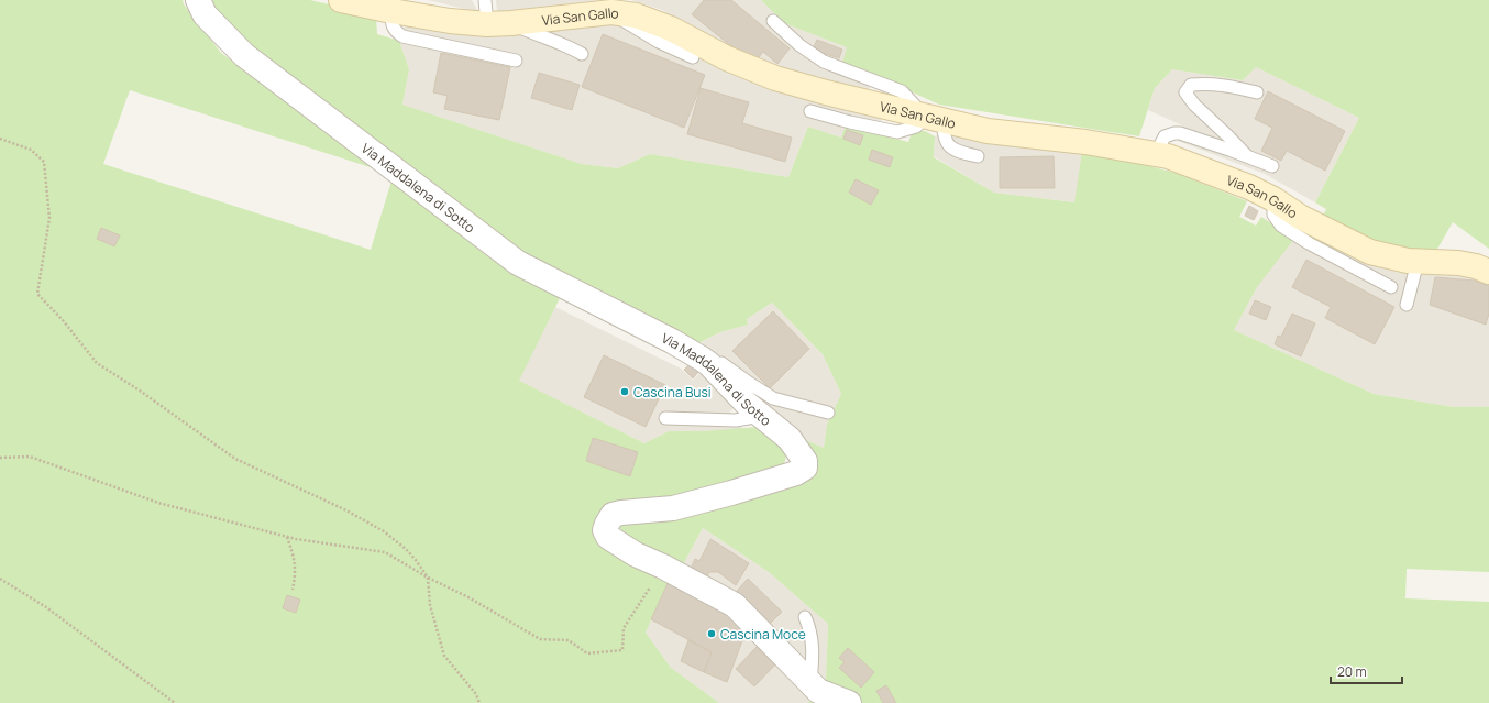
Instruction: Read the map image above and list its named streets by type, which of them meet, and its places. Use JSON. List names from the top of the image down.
{
  "streets": {
    "street": ["Via San Gallo", "Via Maddalena di Sotto"]
  },
  "places": ["Cascina Busi", "Cascina Moce"],
  "scale_bar": "20 m"
}
